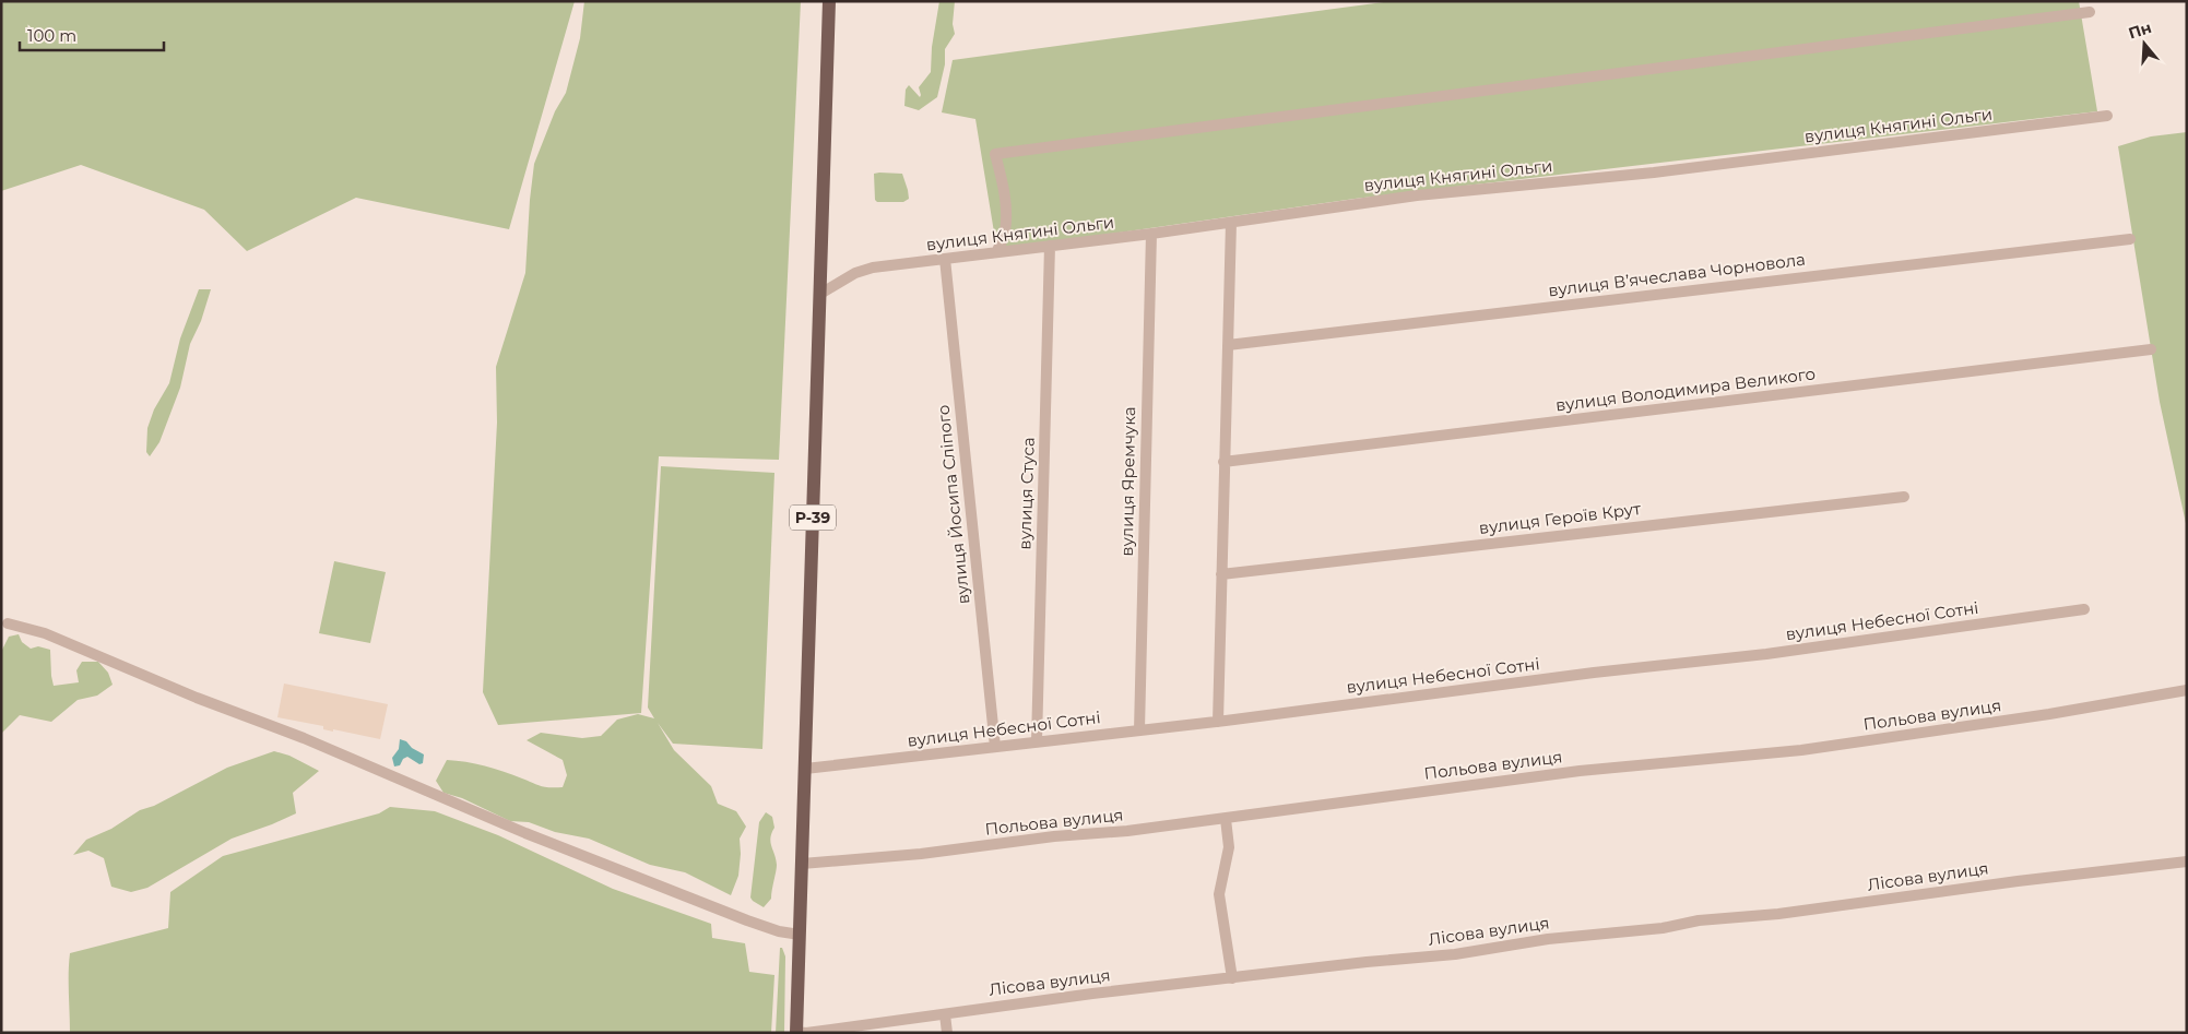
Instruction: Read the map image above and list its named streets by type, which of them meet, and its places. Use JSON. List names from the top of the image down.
{
  "streets": {
    "main road": ["Р-39"],
    "street": [
      "вулиця Княгині Ольги",
      "вулиця Вʼячеслава Чорновола",
      "вулиця Володимира Великого",
      "вулиця Яремчука",
      "вулиця Стуса",
      "вулиця Йосипа Сліпого",
      "вулиця Героїв Крут",
      "вулиця Небесної Сотні",
      "Польова вулиця",
      "Лісова вулиця"
    ]
  },
  "crossings": [
    ["вулиця Княгині Ольги", "вулиця Яремчука"],
    ["вулиця Княгині Ольги", "вулиця Стуса"],
    ["вулиця Княгині Ольги", "вулиця Йосипа Сліпого"],
    ["вулиця Княгині Ольги", "Р-39"],
    ["вулиця Яремчука", "вулиця Небесної Сотні"],
    ["вулиця Стуса", "вулиця Небесної Сотні"],
    ["вулиця Йосипа Сліпого", "вулиця Небесної Сотні"],
    ["Р-39", "вулиця Небесної Сотні"],
    ["Р-39", "Польова вулиця"],
    ["Р-39", "Лісова вулиця"]
  ],
  "scale_bar": "100 m",
  "north": "top"
}
